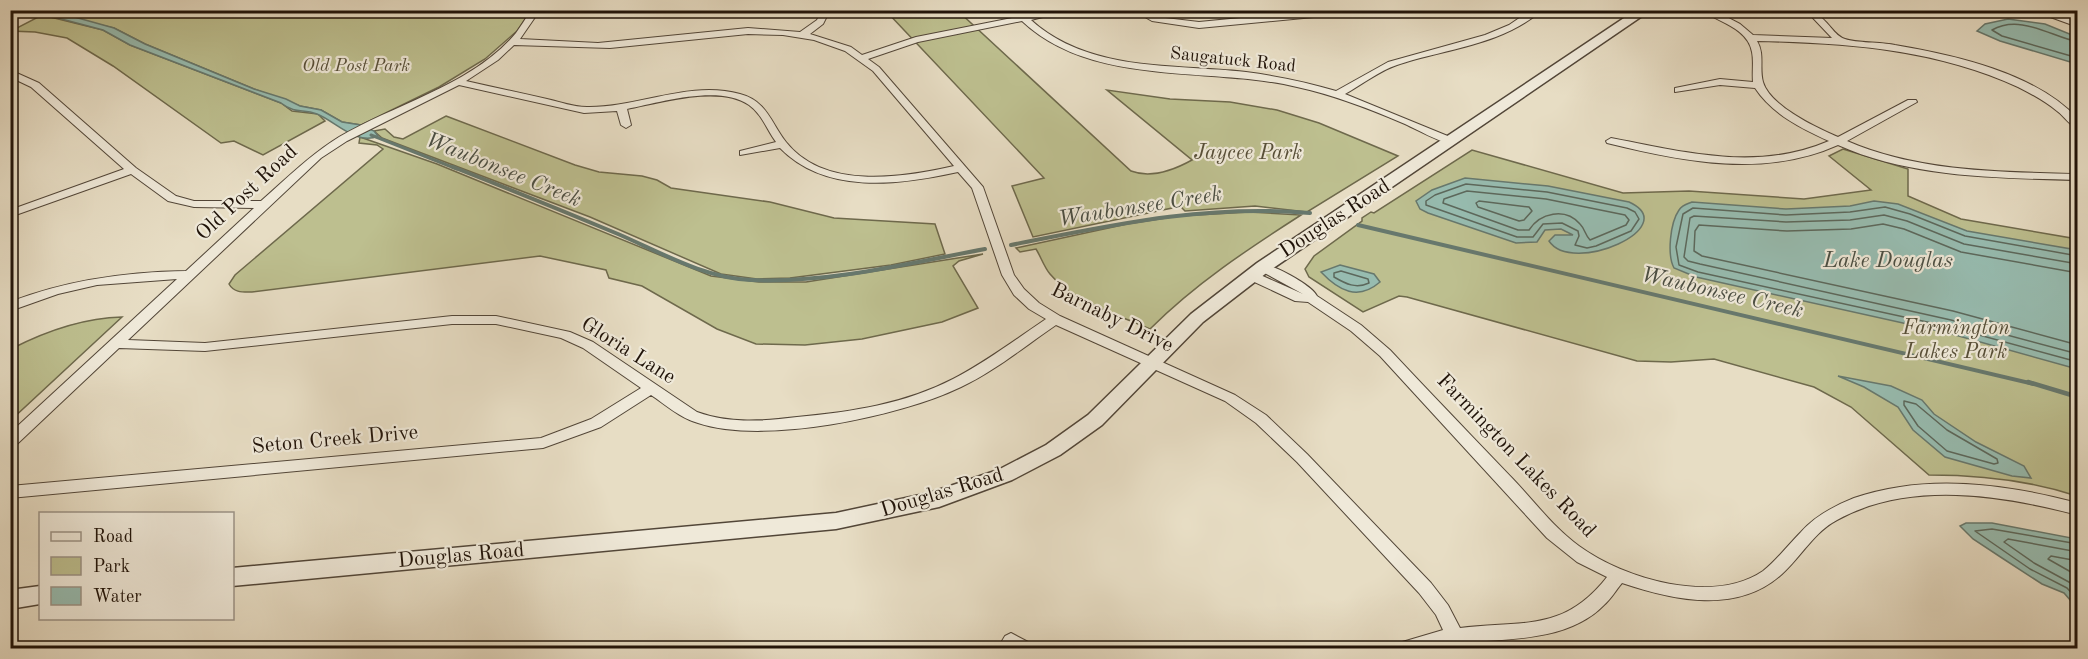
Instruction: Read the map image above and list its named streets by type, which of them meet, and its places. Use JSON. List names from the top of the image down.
{
  "streets": {
    "street": [
      "Saugatuck Road",
      "Old Post Road",
      "Douglas Road",
      "Barnaby Drive",
      "Gloria Lane",
      "Seton Creek Drive",
      "Farmington Lakes Road"
    ]
  },
  "crossings": [
    ["Saugatuck Road", "Douglas Road"],
    ["Old Post Road", "Barnaby Drive"],
    ["Old Post Road", "Gloria Lane"],
    ["Douglas Road", "Barnaby Drive"],
    ["Douglas Road", "Farmington Lakes Road"],
    ["Barnaby Drive", "Gloria Lane"],
    ["Gloria Lane", "Seton Creek Drive"]
  ],
  "water": ["Waubonsee Creek", "Lake Douglas"],
  "parks": ["Old Post Park", "Jaycee Park", "Farmington Lakes Park"],
  "legend": ["Road", "Park", "Water"]
}
